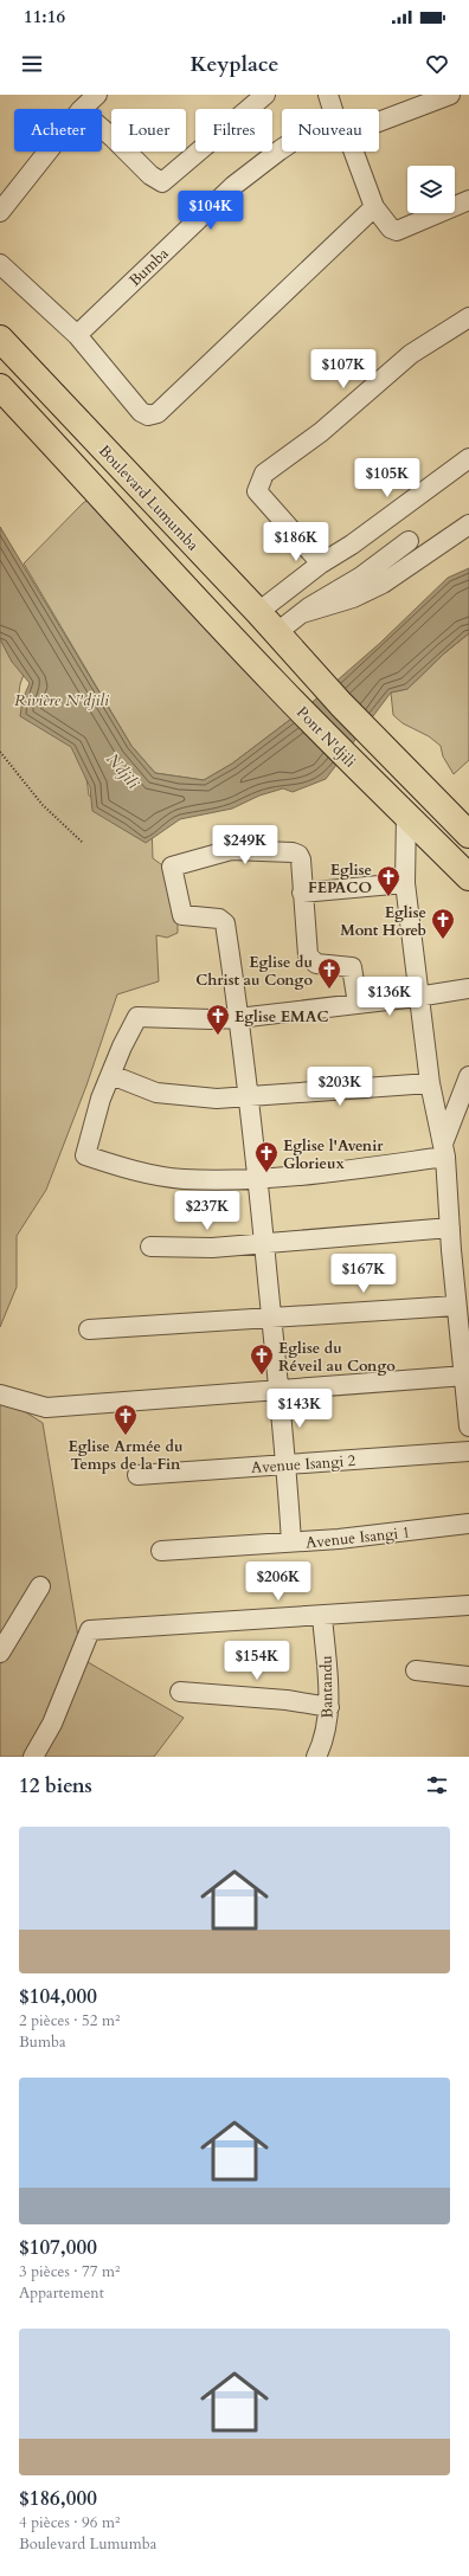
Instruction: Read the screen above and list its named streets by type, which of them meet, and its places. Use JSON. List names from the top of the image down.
{
  "streets": {
    "highway": ["Boulevard Lumumba", "Pont N'djili"],
    "street": [
      "Bumba",
      "Avenue Isangi 2",
      "Avenue Isangi 1",
      "Bantandu"
    ]
  },
  "water": ["Rivière N'djili", "Ndjili"],
  "places": {
    "church": [
      "Eglise FEPACO",
      "Eglise Mont Horeb",
      "Eglise du Christ au Congo",
      "Eglise EMAC",
      "Eglise l'Avenir Glorieux",
      "Eglise du Réveil au Congo",
      "Eglise Armée du Temps de la Fin"
    ]
  },
  "page": {
    "status": "11:16",
    "header": "Keyplace",
    "chip": [
      "Acheter",
      "Louer",
      "Filtres",
      "Nouveau"
    ],
    "price": [
      "$104K",
      "$107K",
      "$105K",
      "$186K",
      "$249K",
      "$136K",
      "$203K",
      "$237K",
      "$167K",
      "$143K",
      "$206K",
      "$154K"
    ],
    "heading": "12 biens",
    "list": [
      {
        "name": "$104,000",
        "note": "2 pièces · 52 m² · Bumba"
      },
      {
        "name": "$107,000",
        "note": "3 pièces · 77 m² · Appartement"
      },
      {
        "name": "$186,000",
        "note": "4 pièces · 96 m² · Boulevard Lumumba"
      }
    ]
  }
}
